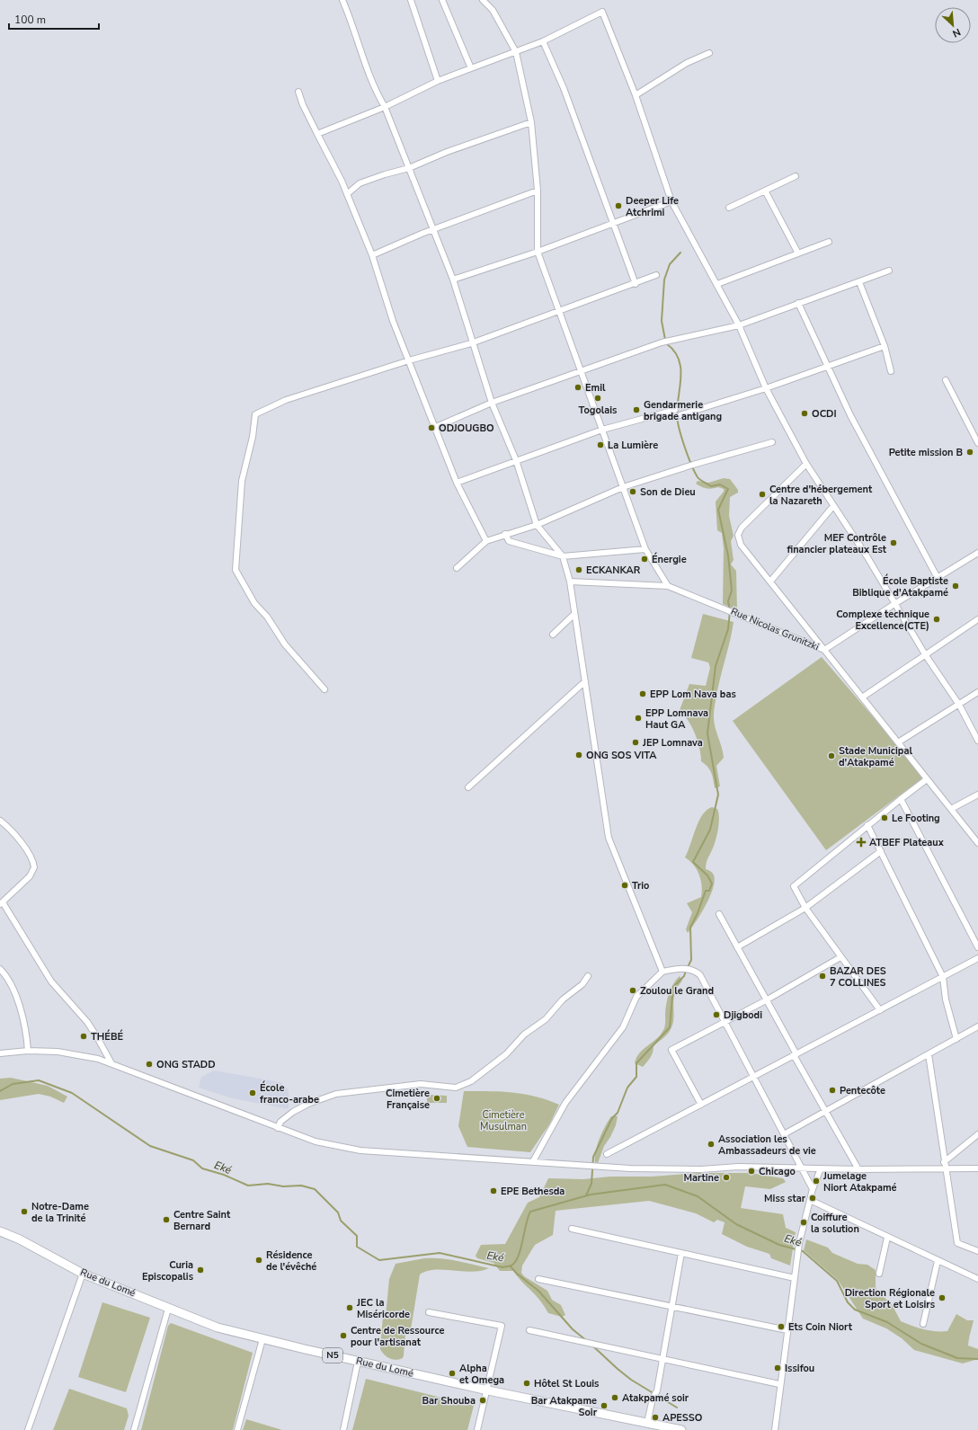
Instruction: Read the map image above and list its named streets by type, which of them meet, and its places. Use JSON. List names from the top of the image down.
{
  "streets": {
    "main road": ["Rue du Lomé", "N5"],
    "street": ["Rue Nicolas Grunitzki"]
  },
  "water": ["Eké"],
  "parks": ["Cimetière Musulman"],
  "places": {
    "other": [
      "Deeper Life Atchrimi",
      "Emil",
      "Togolais",
      "Gendarmerie brigade antigang",
      "OCDI",
      "ODJOUGBO",
      "La Lumière",
      "Petite mission B",
      "Son de Dieu",
      "Centre d'hébergement la Nazareth",
      "MEF Contrôle financier plateaux Est",
      "Énergie",
      "ECKANKAR",
      "École Baptiste Biblique d'Atakpamé",
      "Complexe technique Excellence(CTE)",
      "EPP Lom Nava bas",
      "EPP Lomnava Haut GA",
      "JEP Lomnava",
      "ONG SOS VITA",
      "Stade Municipal d'Atakpamé",
      "Le Footing",
      "Trio",
      "BAZAR DES 7 COLLINES",
      "Zoulou le Grand",
      "Djigbodi",
      "THÉBÉ",
      "ONG STADD",
      "Pentecôte",
      "École franco-arabe",
      "Cimetière Française",
      "Association les Ambassadeurs de vie",
      "Chicago",
      "Martine",
      "Jumelage Niort Atakpamé",
      "EPE Bethesda",
      "Miss star",
      "Notre-Dame de la Trinité",
      "Centre Saint Bernard",
      "Coiffure la solution",
      "Résidence de l'évêché",
      "Curia Episcopalis",
      "Direction Régionale Sport et Loisirs",
      "JEC la Miséricorde",
      "Ets Coin Niort",
      "Centre de Ressource pour l'artisanat",
      "Issifou",
      "Alpha et Omega",
      "Hôtel St Louis",
      "Atakpamé soir",
      "Bar Shouba",
      "Bar Atakpame Soir",
      "APESSO"
    ],
    "health": ["ATBEF Plateaux"]
  },
  "scale_bar": "100 m",
  "north": "bottom right"
}
